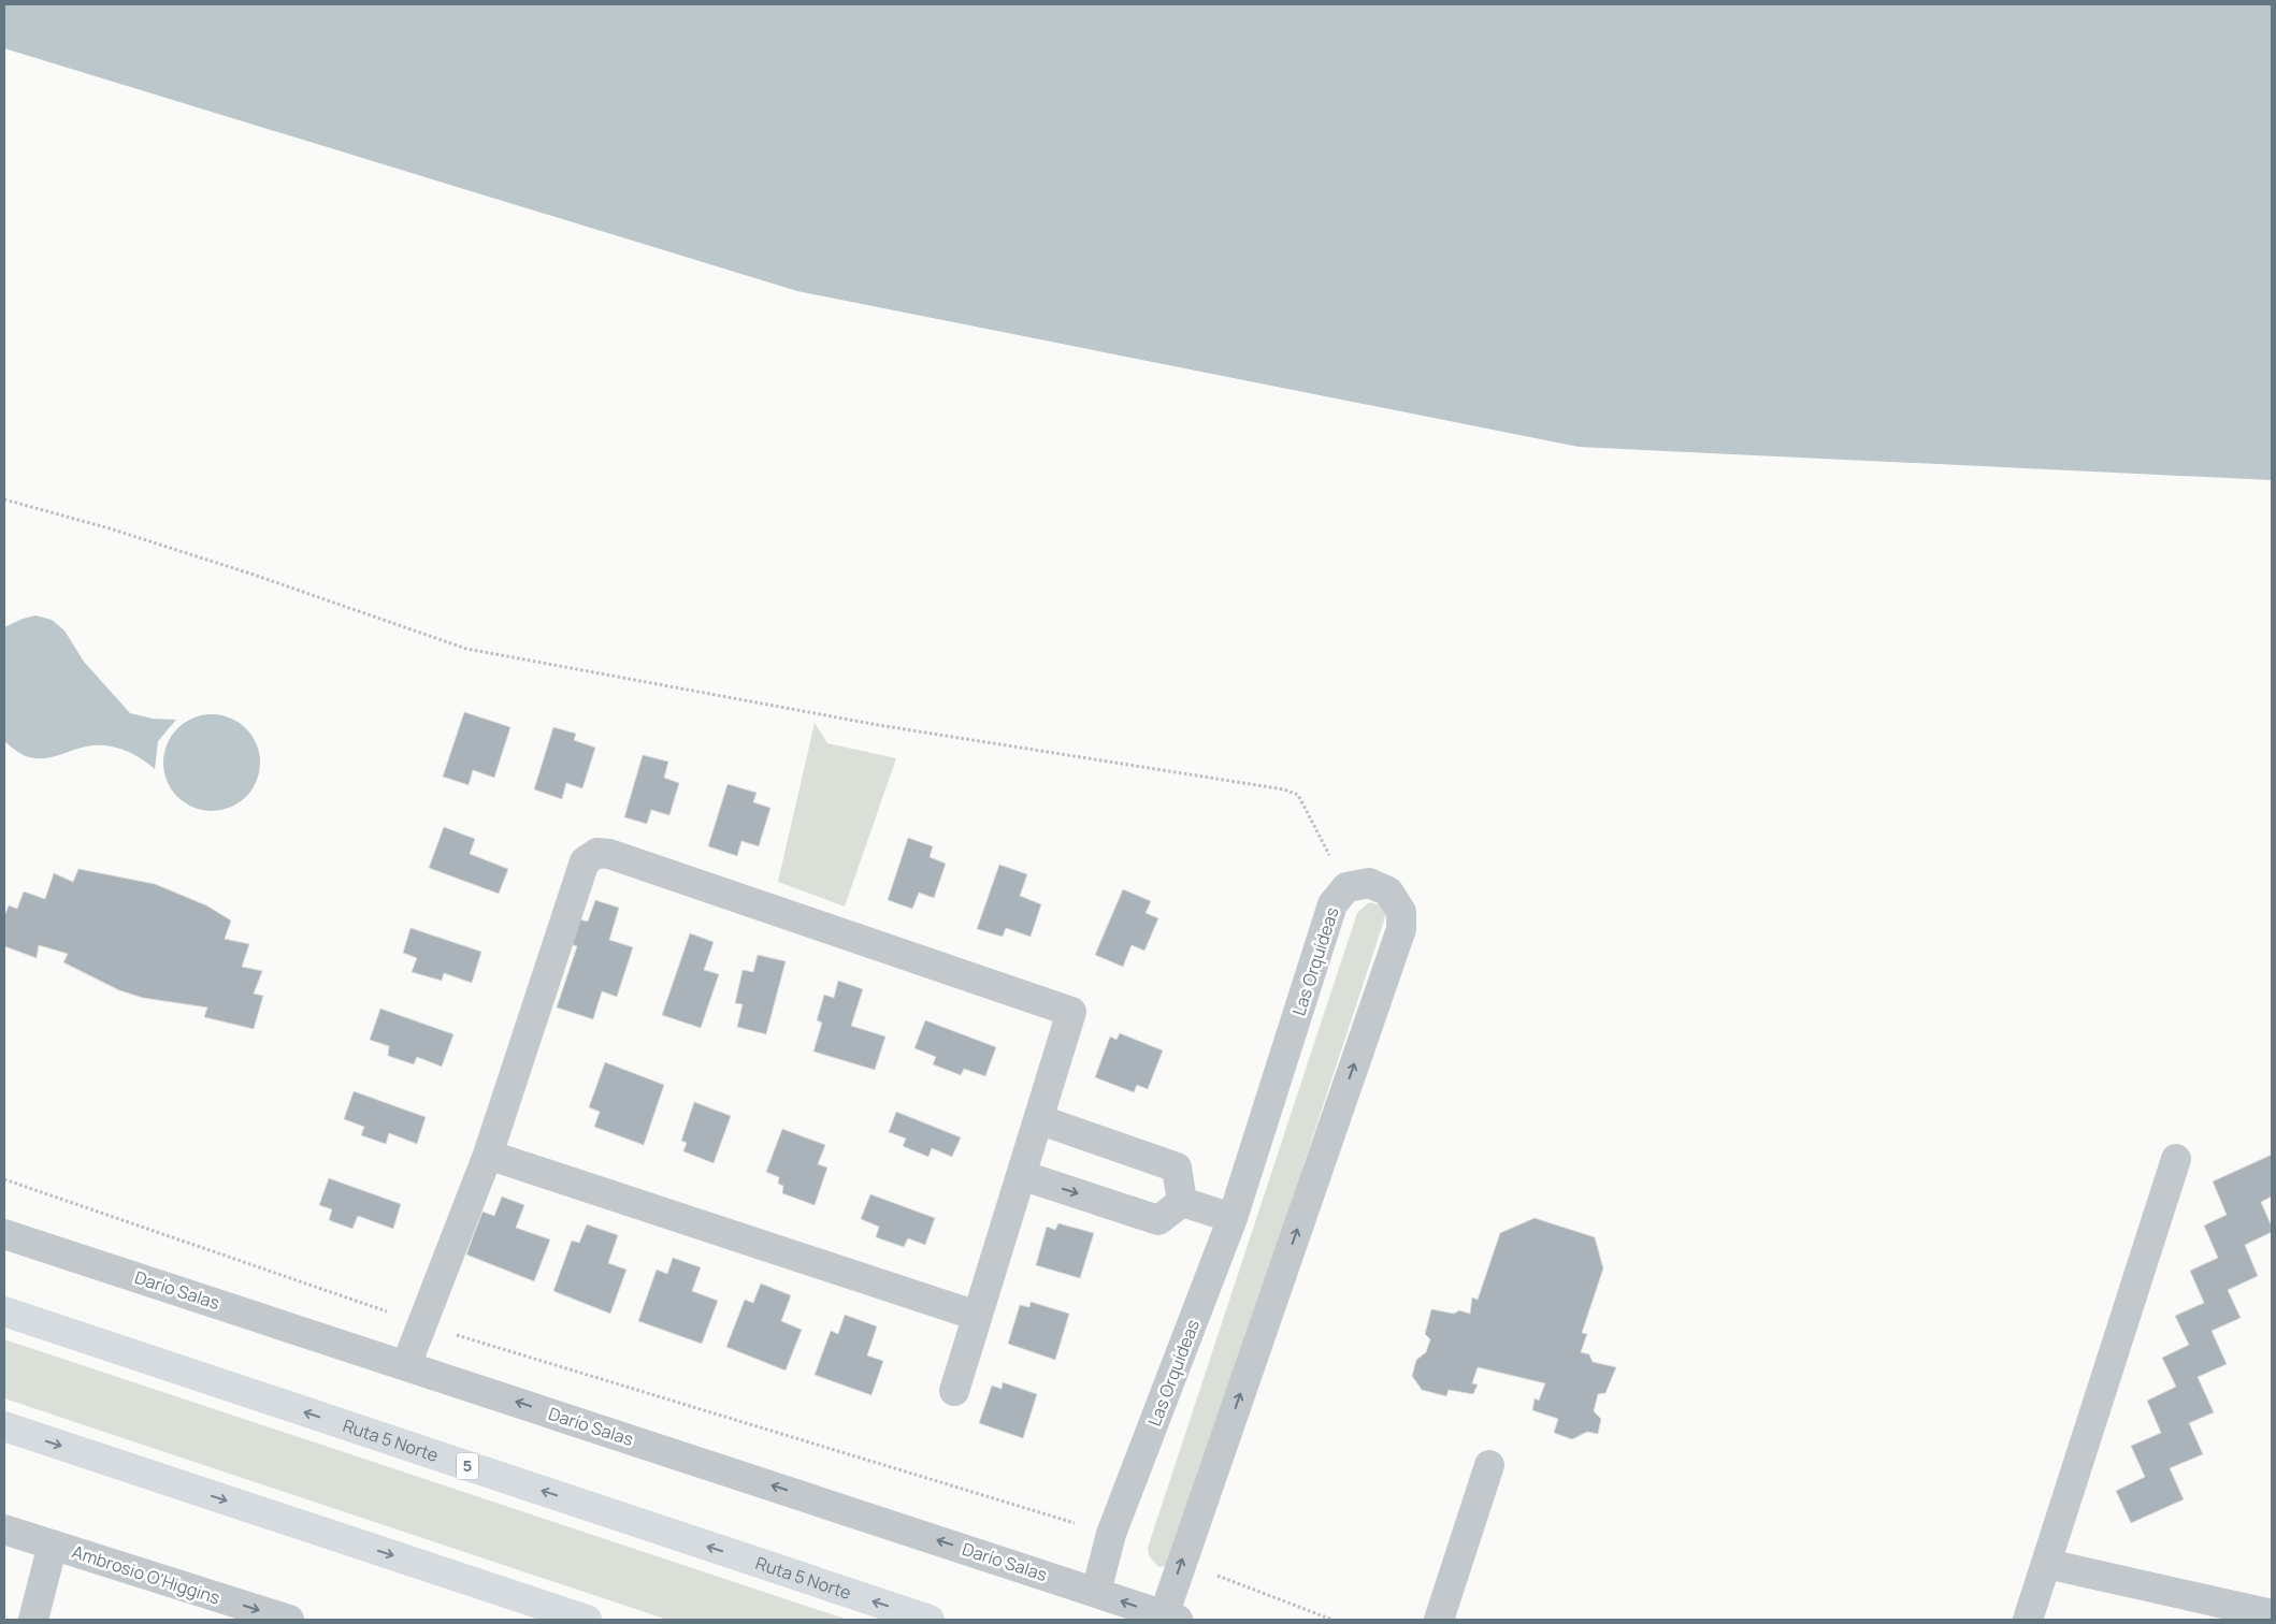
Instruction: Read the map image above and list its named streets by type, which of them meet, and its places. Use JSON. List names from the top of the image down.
{
  "streets": {
    "highway": ["Ruta 5 Norte", "5"],
    "street": ["Las Orquídeas", "Darío Salas", "Ambrosio O'Higgins"]
  },
  "crossings": [
    ["Las Orquídeas", "Darío Salas"]
  ],
  "one_way": ["Ambrosio O'Higgins"]
}
